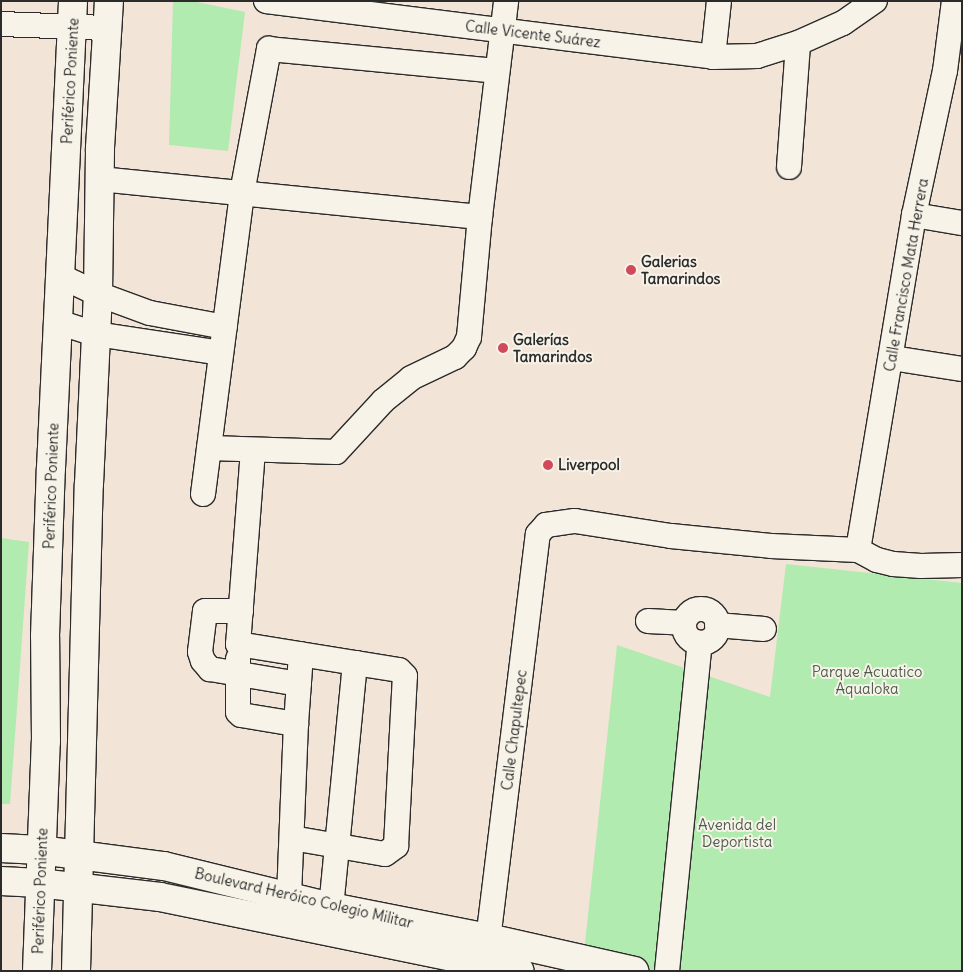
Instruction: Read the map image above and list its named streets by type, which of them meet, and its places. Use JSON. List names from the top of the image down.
{
  "streets": {
    "main road": ["Periférico Poniente", "Boulevard Heróico Colegio Militar"],
    "street": ["Calle Vicente Suárez", "Calle Francisco Mata Herrera", "Calle Chapultepec"]
  },
  "crossings": [
    ["Periférico Poniente", "Boulevard Heróico Colegio Militar"],
    ["Calle Francisco Mata Herrera", "Calle Chapultepec"],
    ["Calle Chapultepec", "Boulevard Heróico Colegio Militar"]
  ],
  "parks": ["Parque Acuatico Aqualoka", "Avenida del Deportista"],
  "places": ["Galerias Tamarindos", "Galerías Tamarindos", "Liverpool"]
}
